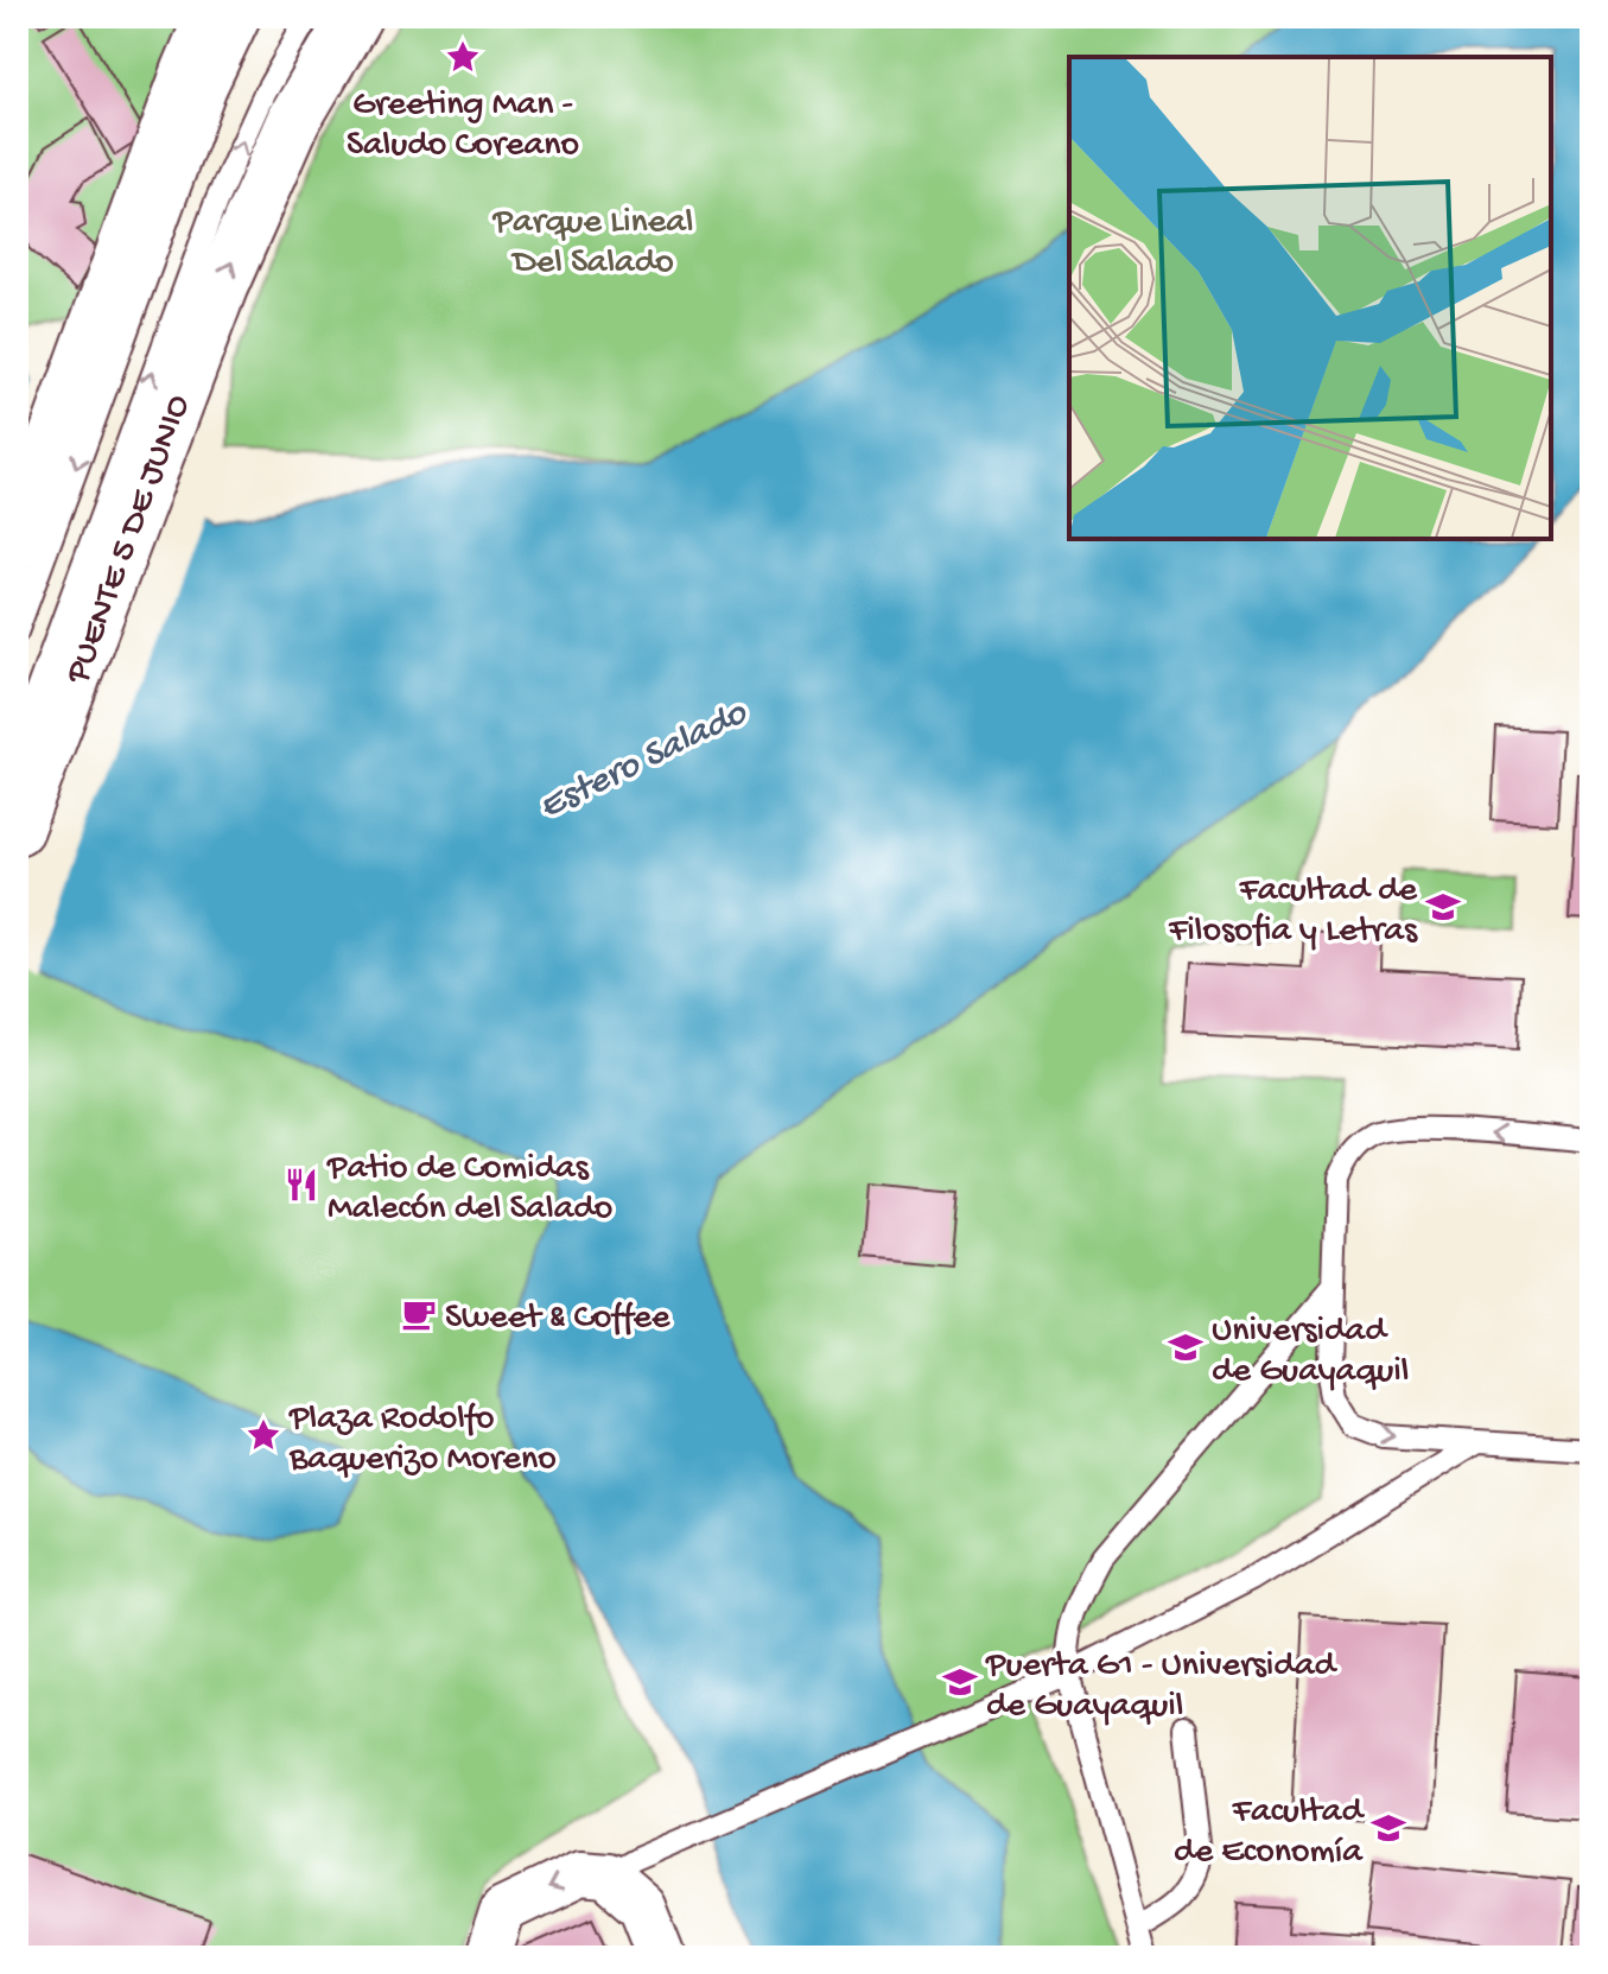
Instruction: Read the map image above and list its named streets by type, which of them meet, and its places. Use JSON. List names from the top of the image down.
{
  "streets": {
    "main road": ["PUENTE 5 DE JUNIO"]
  },
  "water": ["Estero Salado"],
  "parks": ["Parque Lineal Del Salado"],
  "places": {
    "place": ["Greeting Man - Saludo Coreano", "Plaza Rodolfo Baquerizo Moreno"],
    "school or university": [
      "Facultad de Filosofia y Letras",
      "Universidad de Guayaquil",
      "Puerta G1 - Universidad de Guayaquil",
      "Facultad de Economía"
    ],
    "restaurant": ["Patio de Comidas Malecón del Salado"],
    "cafe": ["Sweet & Coffee"]
  }
}
